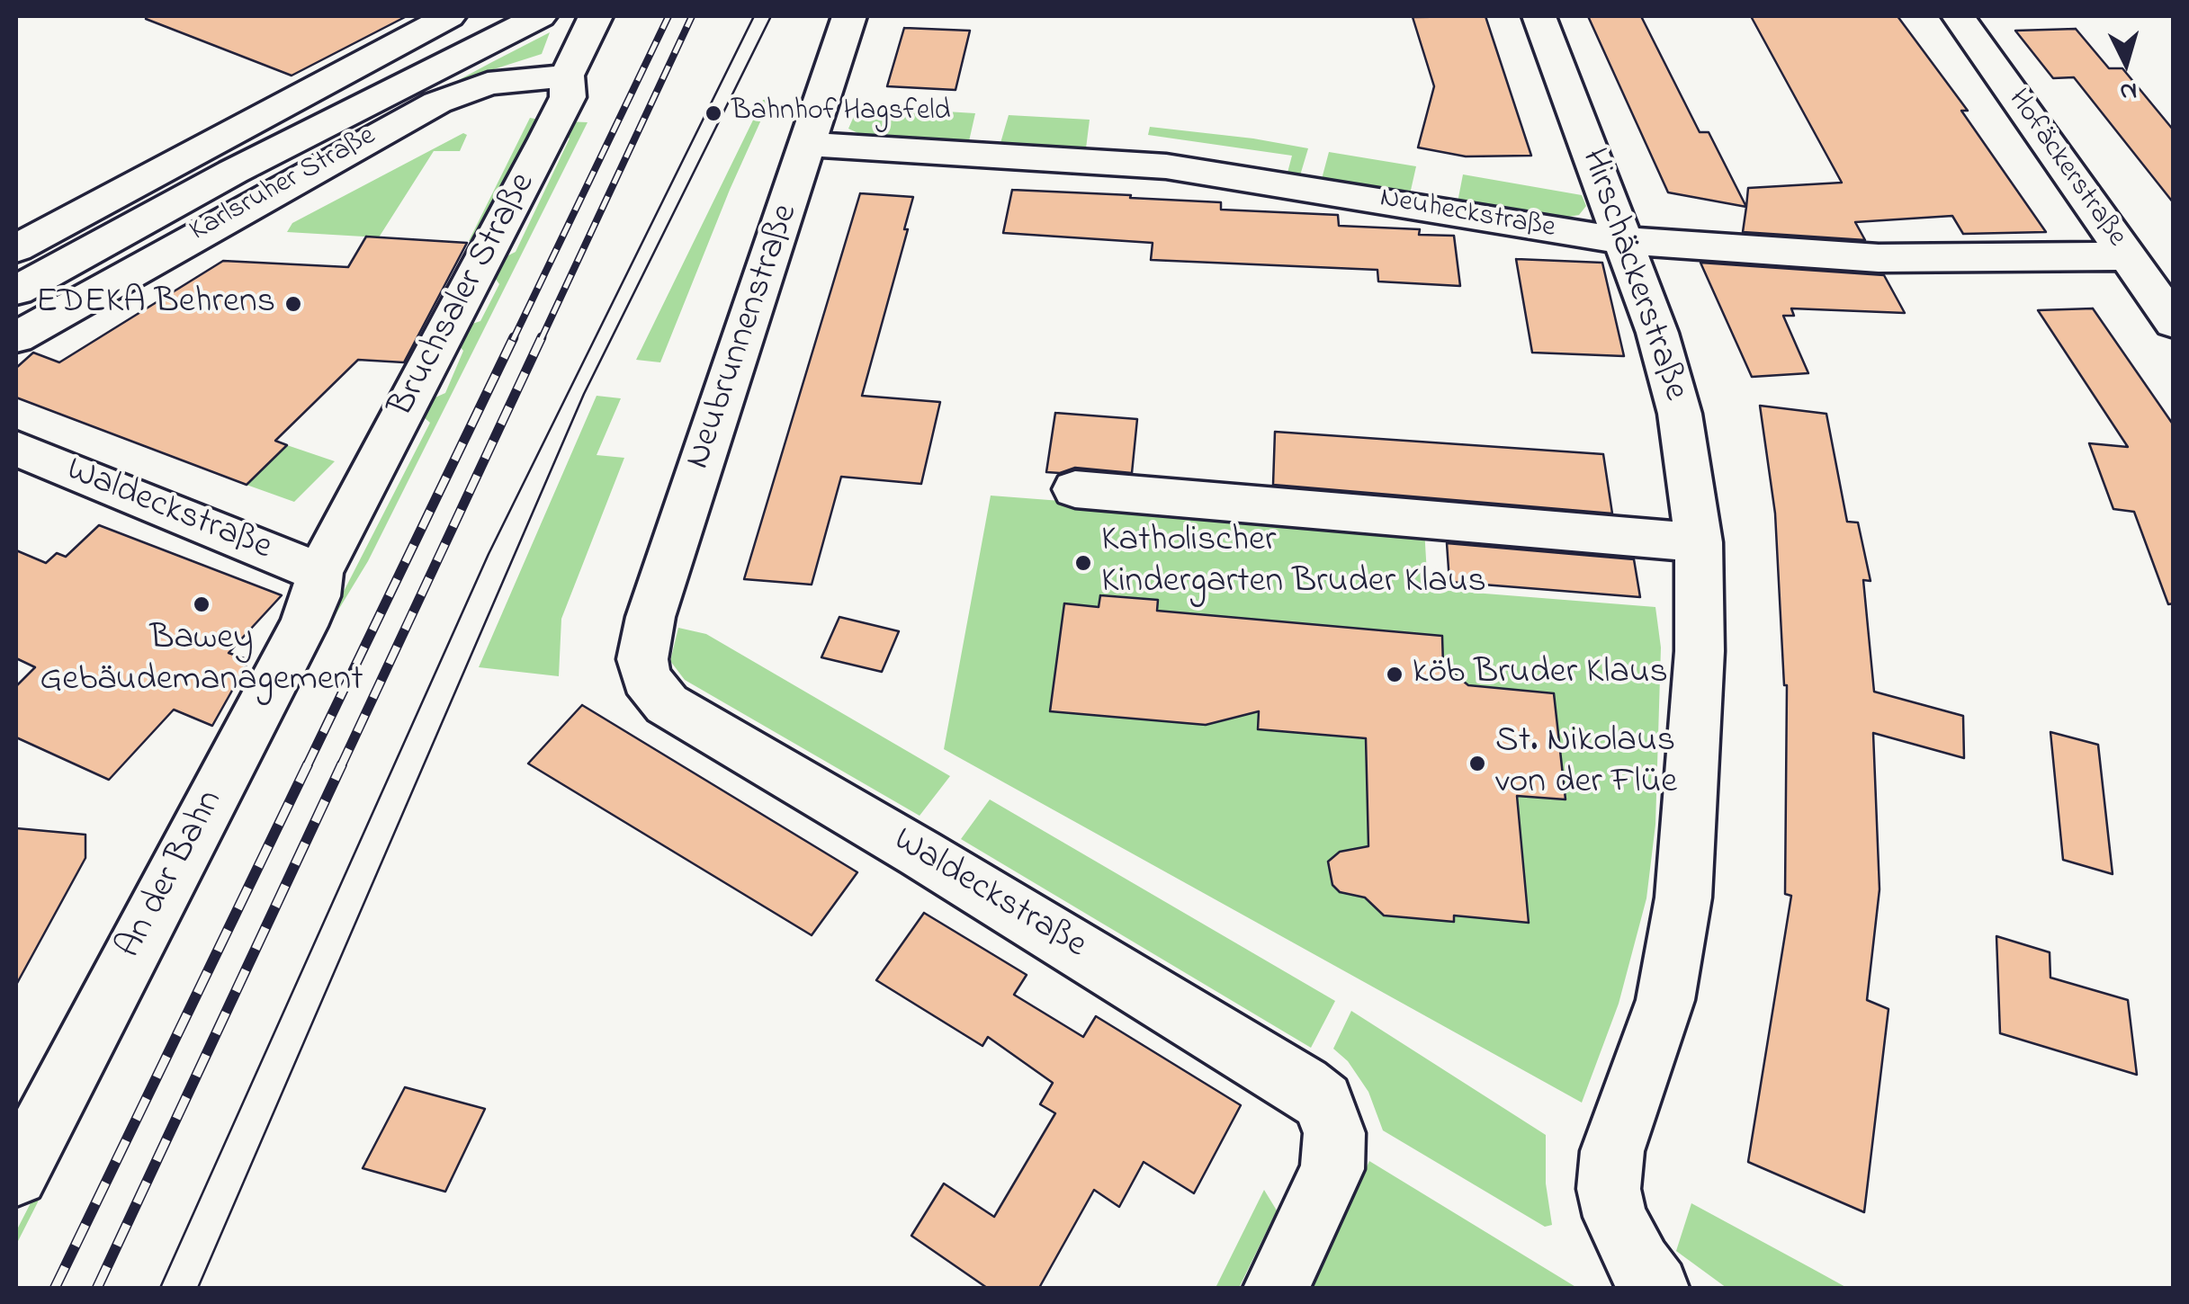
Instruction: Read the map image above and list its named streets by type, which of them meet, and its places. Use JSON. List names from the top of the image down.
{
  "streets": {
    "street": [
      "Hofäckerstraße",
      "Karlsruher Straße",
      "Neuheckstraße",
      "Hirschäckerstraße",
      "Bruchsaler Straße",
      "Neubrunnenstraße",
      "Waldeckstraße",
      "An der Bahn"
    ]
  },
  "crossings": [
    ["Hofäckerstraße", "Neuheckstraße"],
    ["Karlsruher Straße", "Bruchsaler Straße"],
    ["Neuheckstraße", "Hirschäckerstraße"],
    ["Neuheckstraße", "Neubrunnenstraße"],
    ["Bruchsaler Straße", "Waldeckstraße"],
    ["Bruchsaler Straße", "An der Bahn"],
    ["Neubrunnenstraße", "Waldeckstraße"],
    ["Waldeckstraße", "An der Bahn"]
  ],
  "places": [
    "Bahnhof Hagsfeld",
    "EDEKA Behrens",
    "Katholischer Kindergarten Bruder Klaus",
    "Bawey Gebäudemanagement",
    "köb Bruder Klaus",
    "St. Nikolaus von der Flüe"
  ],
  "north": "bottom"
}
